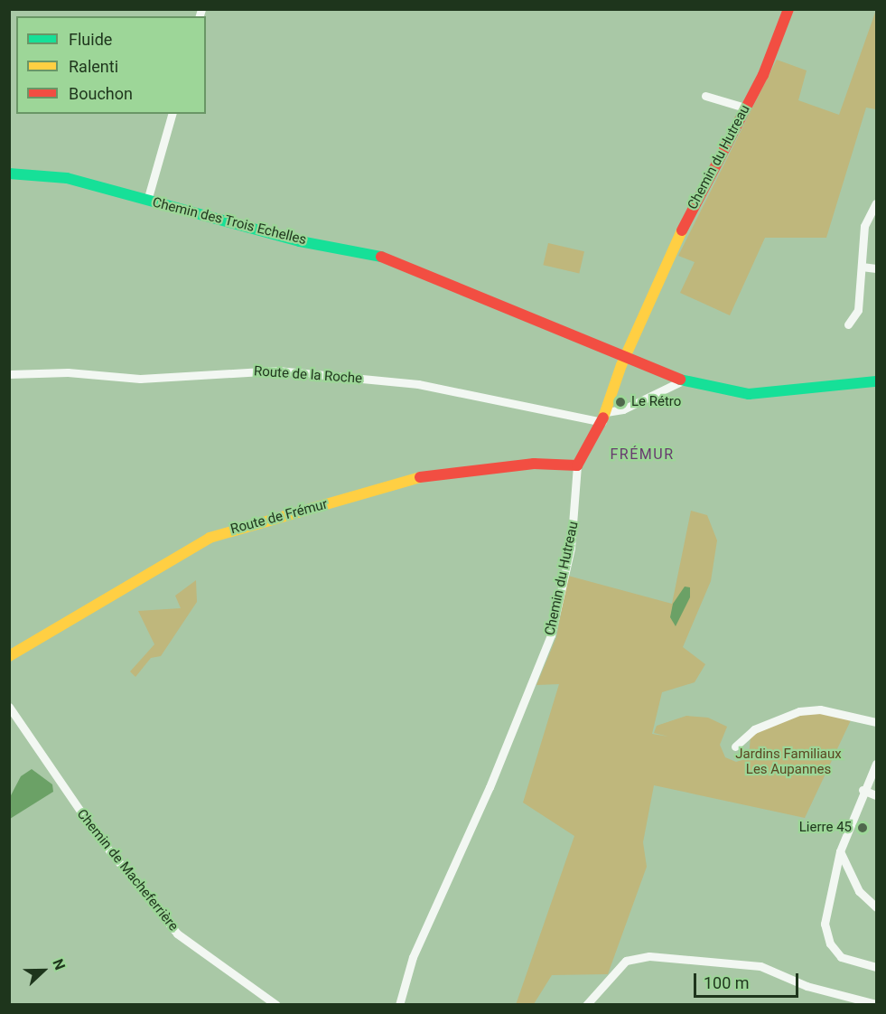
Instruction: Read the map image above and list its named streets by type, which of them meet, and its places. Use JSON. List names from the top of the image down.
{
  "streets": {
    "street": [
      "Chemin du Hutreau",
      "Chemin des Trois Echelles",
      "Route de la Roche",
      "Route de Frémur",
      "Chemin de Macheferrière"
    ]
  },
  "crossings": [
    ["Chemin du Hutreau", "Chemin des Trois Echelles"],
    ["Chemin du Hutreau", "Route de la Roche"],
    ["Chemin du Hutreau", "Route de Frémur"]
  ],
  "districts": ["FRÉMUR"],
  "parks": ["Jardins Familiaux Les Aupannes"],
  "places": ["Le Rétro", "Lierre 45"],
  "legend": ["Fluide", "Ralenti", "Bouchon"],
  "scale_bar": "100 m",
  "north": "right"
}
